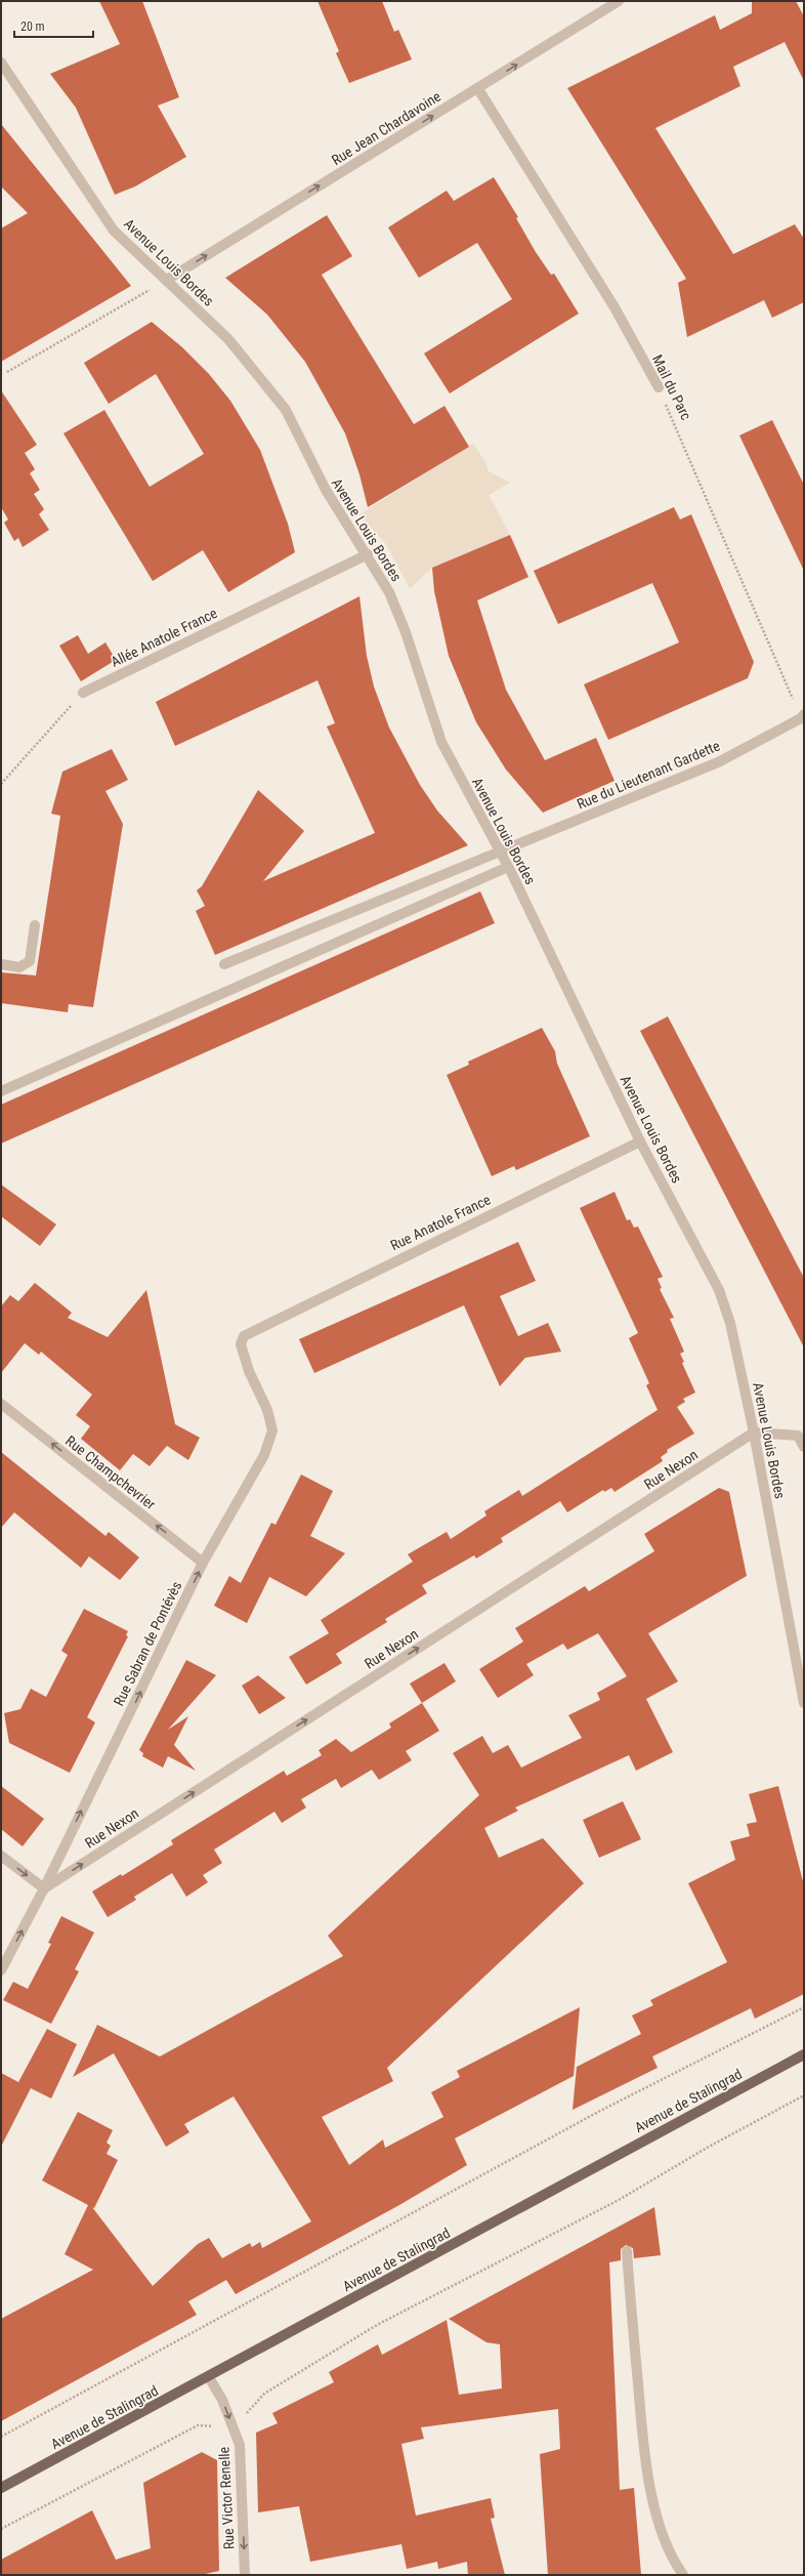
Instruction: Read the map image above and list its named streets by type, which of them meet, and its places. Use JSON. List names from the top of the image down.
{
  "streets": {
    "main road": ["Avenue de Stalingrad"],
    "street": [
      "Rue Jean Chardavoine",
      "Avenue Louis Bordes",
      "Mail du Parc",
      "Allée Anatole France",
      "Rue du Lieutenant Gardette",
      "Rue Anatole France",
      "Rue Nexon",
      "Rue Champchevrier",
      "Rue Sabran de Pontévès",
      "Rue Victor Renelle"
    ]
  },
  "crossings": [
    ["Rue Jean Chardavoine", "Avenue Louis Bordes"],
    ["Rue Jean Chardavoine", "Mail du Parc"],
    ["Avenue Louis Bordes", "Allée Anatole France"],
    ["Avenue Louis Bordes", "Rue du Lieutenant Gardette"],
    ["Avenue Louis Bordes", "Rue Anatole France"],
    ["Avenue Louis Bordes", "Rue Nexon"],
    ["Mail du Parc", "Rue du Lieutenant Gardette"],
    ["Rue Anatole France", "Rue Sabran de Pontévès"],
    ["Rue Nexon", "Rue Sabran de Pontévès"],
    ["Rue Champchevrier", "Rue Sabran de Pontévès"],
    ["Avenue de Stalingrad", "Rue Victor Renelle"]
  ],
  "one_way": [
    "Rue Jean Chardavoine",
    "Rue Nexon",
    "Rue Champchevrier",
    "Rue Sabran de Pontévès",
    "Rue Victor Renelle"
  ],
  "scale_bar": "20 m"
}
